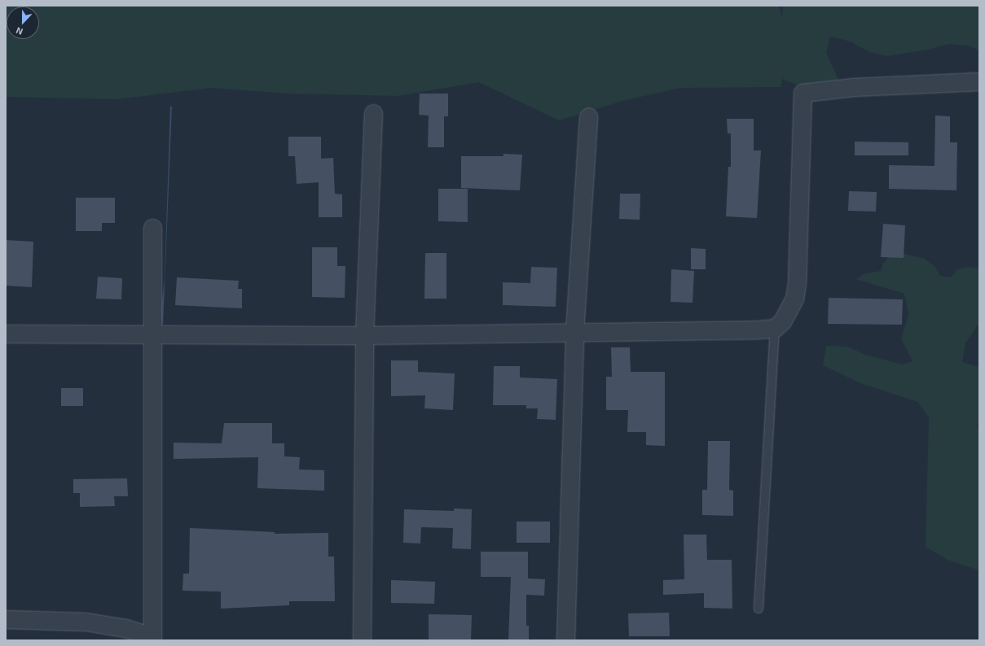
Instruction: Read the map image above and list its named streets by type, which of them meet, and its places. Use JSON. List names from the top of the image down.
{
  "north": "bottom"
}
